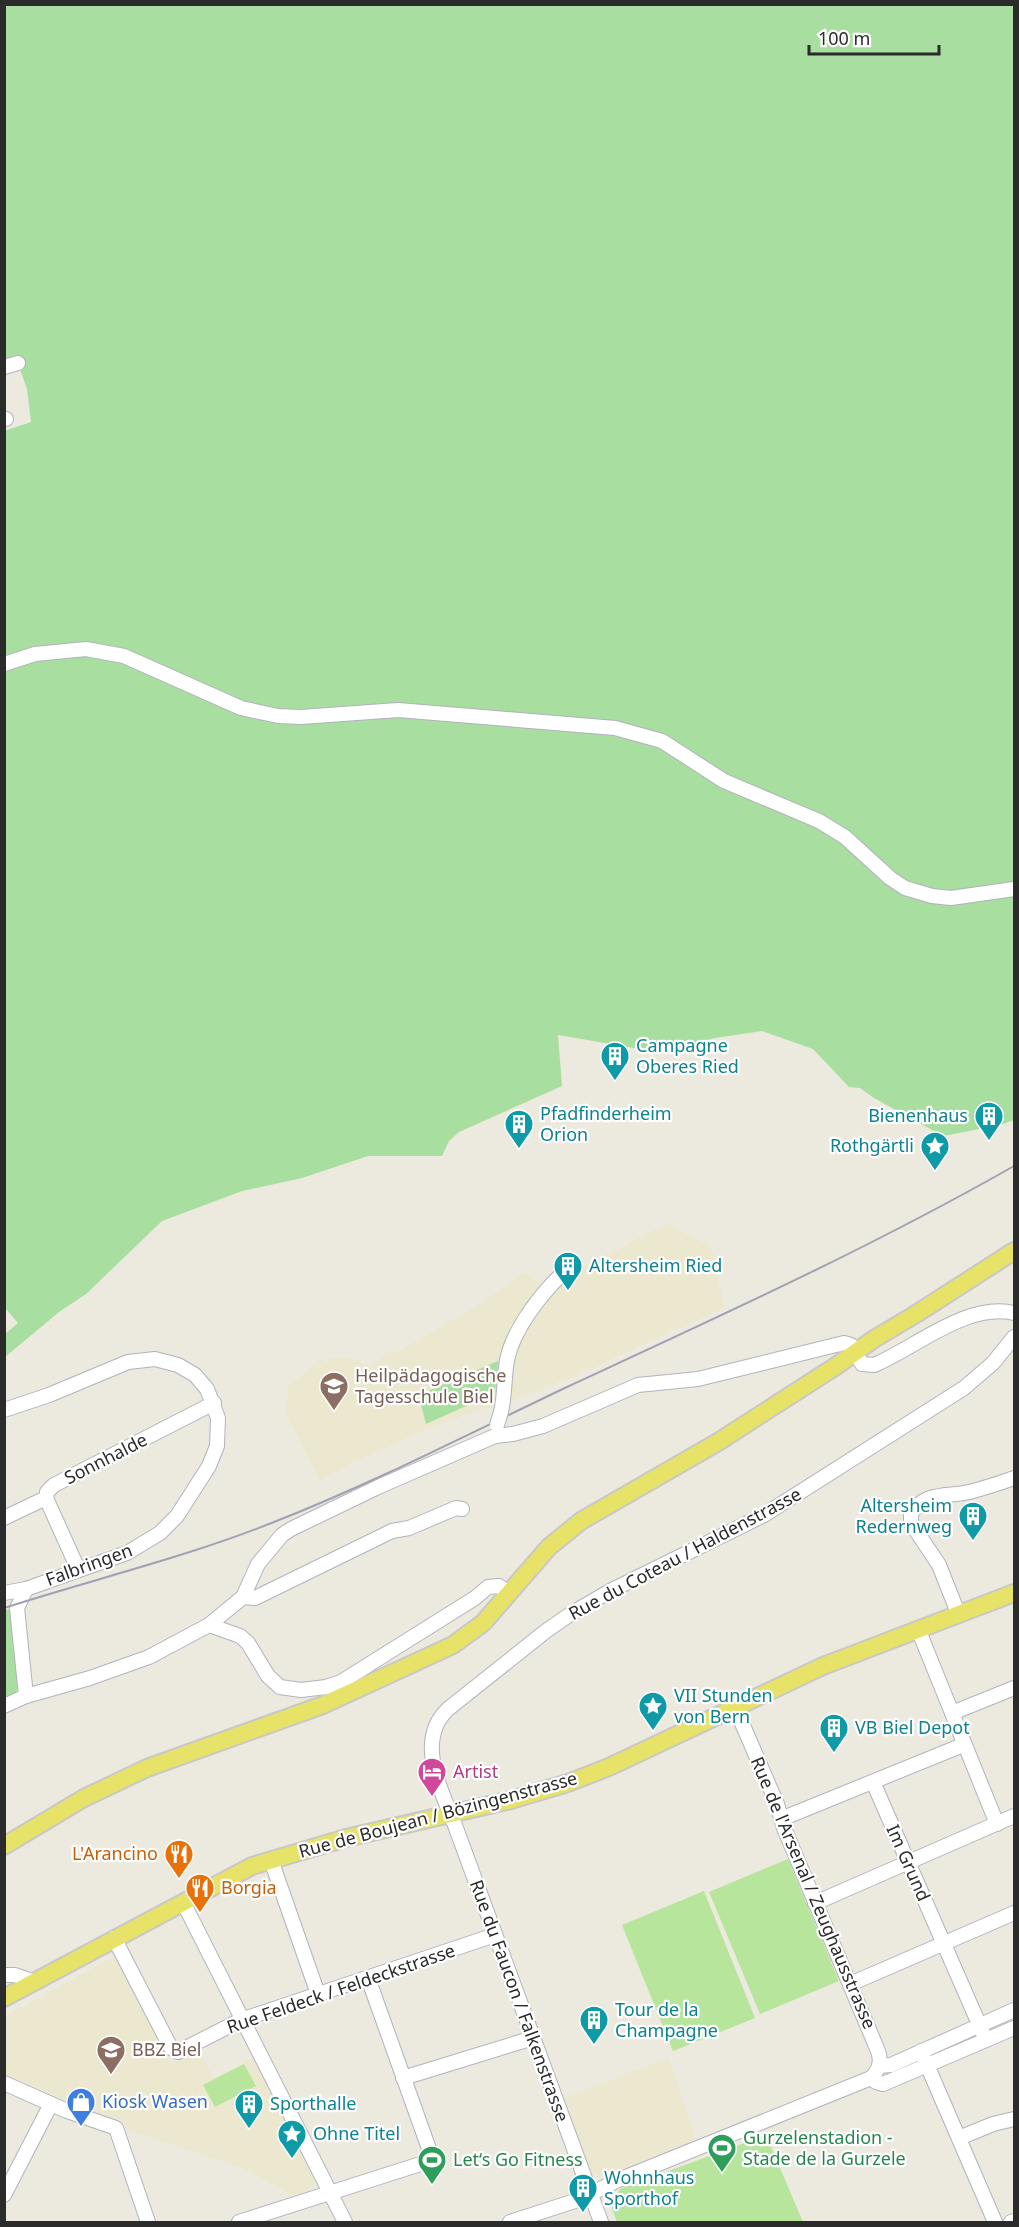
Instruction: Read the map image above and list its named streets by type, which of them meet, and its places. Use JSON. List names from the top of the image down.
{
  "streets": {
    "main road": ["Rue de Boujean / Bözingenstrasse"],
    "street": [
      "Sonnhalde",
      "Rue du Coteau / Haldenstrasse",
      "Falbringen",
      "Im Grund",
      "Rue de l'Arsenal / Zeughausstrasse",
      "Rue Feldeck / Feldeckstrasse",
      "Rue du Faucon / Falkenstrasse"
    ]
  },
  "crossings": [
    ["Sonnhalde", "Falbringen"],
    ["Rue du Coteau / Haldenstrasse", "Rue de Boujean / Bözingenstrasse"],
    ["Rue du Coteau / Haldenstrasse", "Rue du Faucon / Falkenstrasse"],
    ["Rue de Boujean / Bözingenstrasse", "Rue de l'Arsenal / Zeughausstrasse"],
    ["Rue de Boujean / Bözingenstrasse", "Rue Feldeck / Feldeckstrasse"],
    ["Rue de Boujean / Bözingenstrasse", "Rue du Faucon / Falkenstrasse"],
    ["Rue Feldeck / Feldeckstrasse", "Rue du Faucon / Falkenstrasse"]
  ],
  "places": {
    "building": [
      "Campagne Oberes Ried",
      "Bienenhaus",
      "Pfadfinderheim Orion",
      "Altersheim Ried",
      "Altersheim Redernweg",
      "VB Biel Depot",
      "Tour de la Champagne",
      "Sporthalle",
      "Wohnhaus Sporthof"
    ],
    "place": ["Rothgärtli", "VII Stunden von Bern", "Ohne Titel"],
    "school or university": ["Heilpädagogische Tagesschule Biel", "BBZ Biel"],
    "hotel": ["Artist"],
    "restaurant": ["L'Arancino", "Borgia"],
    "shop": ["Kiosk Wasen"],
    "sports": ["Gurzelenstadion - Stade de la Gurzele", "Let‘s Go Fitness"]
  },
  "scale_bar": "100 m"
}
